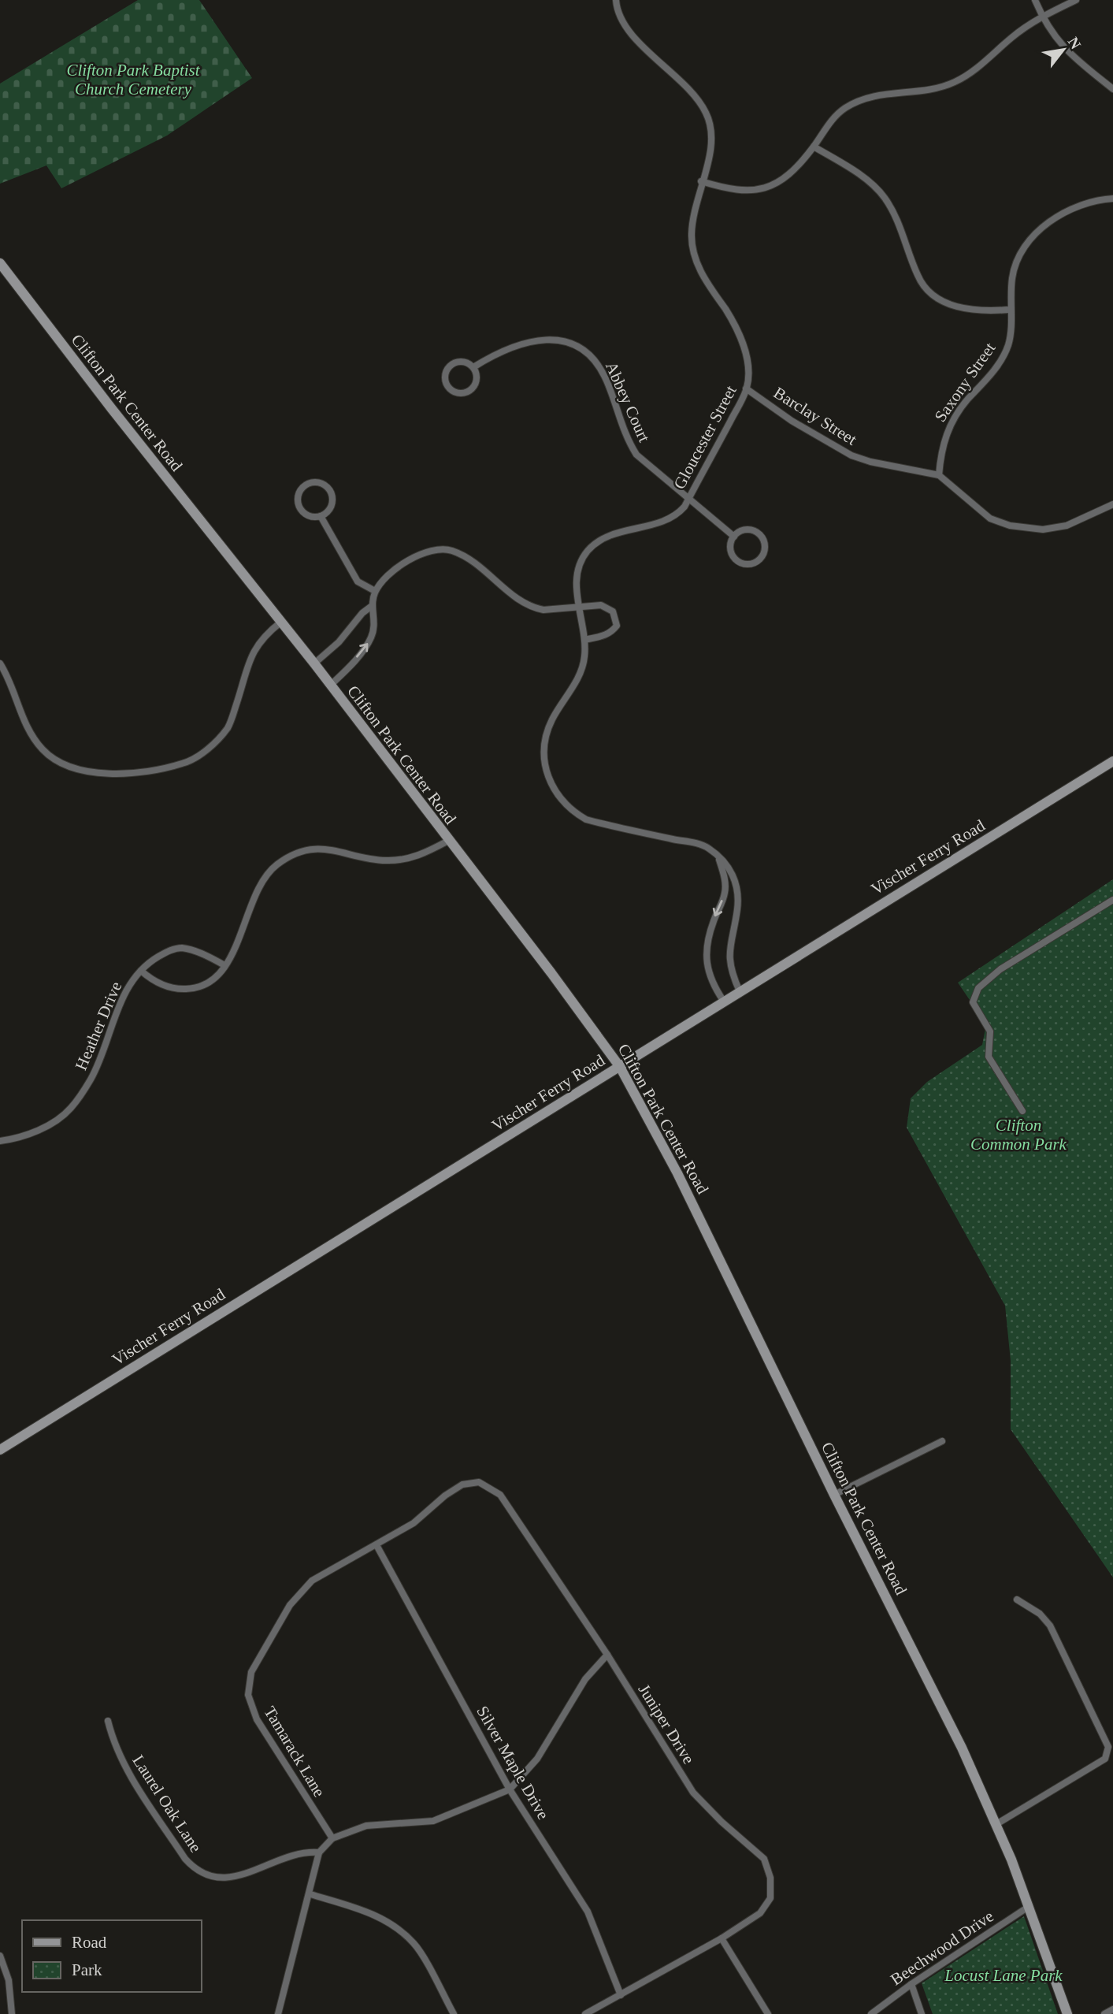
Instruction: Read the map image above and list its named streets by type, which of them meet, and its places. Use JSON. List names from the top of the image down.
{
  "streets": {
    "street": [
      "Saxony Street",
      "Abbey Court",
      "Clifton Park Center Road",
      "Barclay Street",
      "Gloucester Street",
      "Vischer Ferry Road",
      "Heather Drive",
      "Juniper Drive",
      "Tamarack Lane",
      "Silver Maple Drive",
      "Laurel Oak Lane",
      "Beechwood Drive"
    ]
  },
  "crossings": [
    ["Saxony Street", "Barclay Street"],
    ["Abbey Court", "Gloucester Street"],
    ["Clifton Park Center Road", "Vischer Ferry Road"],
    ["Clifton Park Center Road", "Heather Drive"],
    ["Clifton Park Center Road", "Beechwood Drive"],
    ["Barclay Street", "Gloucester Street"],
    ["Gloucester Street", "Vischer Ferry Road"],
    ["Juniper Drive", "Tamarack Lane"],
    ["Juniper Drive", "Silver Maple Drive"],
    ["Tamarack Lane", "Silver Maple Drive"]
  ],
  "parks": ["Clifton Park Baptist Church Cemetery", "Clifton Common Park", "Locust Lane Park"],
  "legend": ["Road", "Park"],
  "north": "top right"
}
